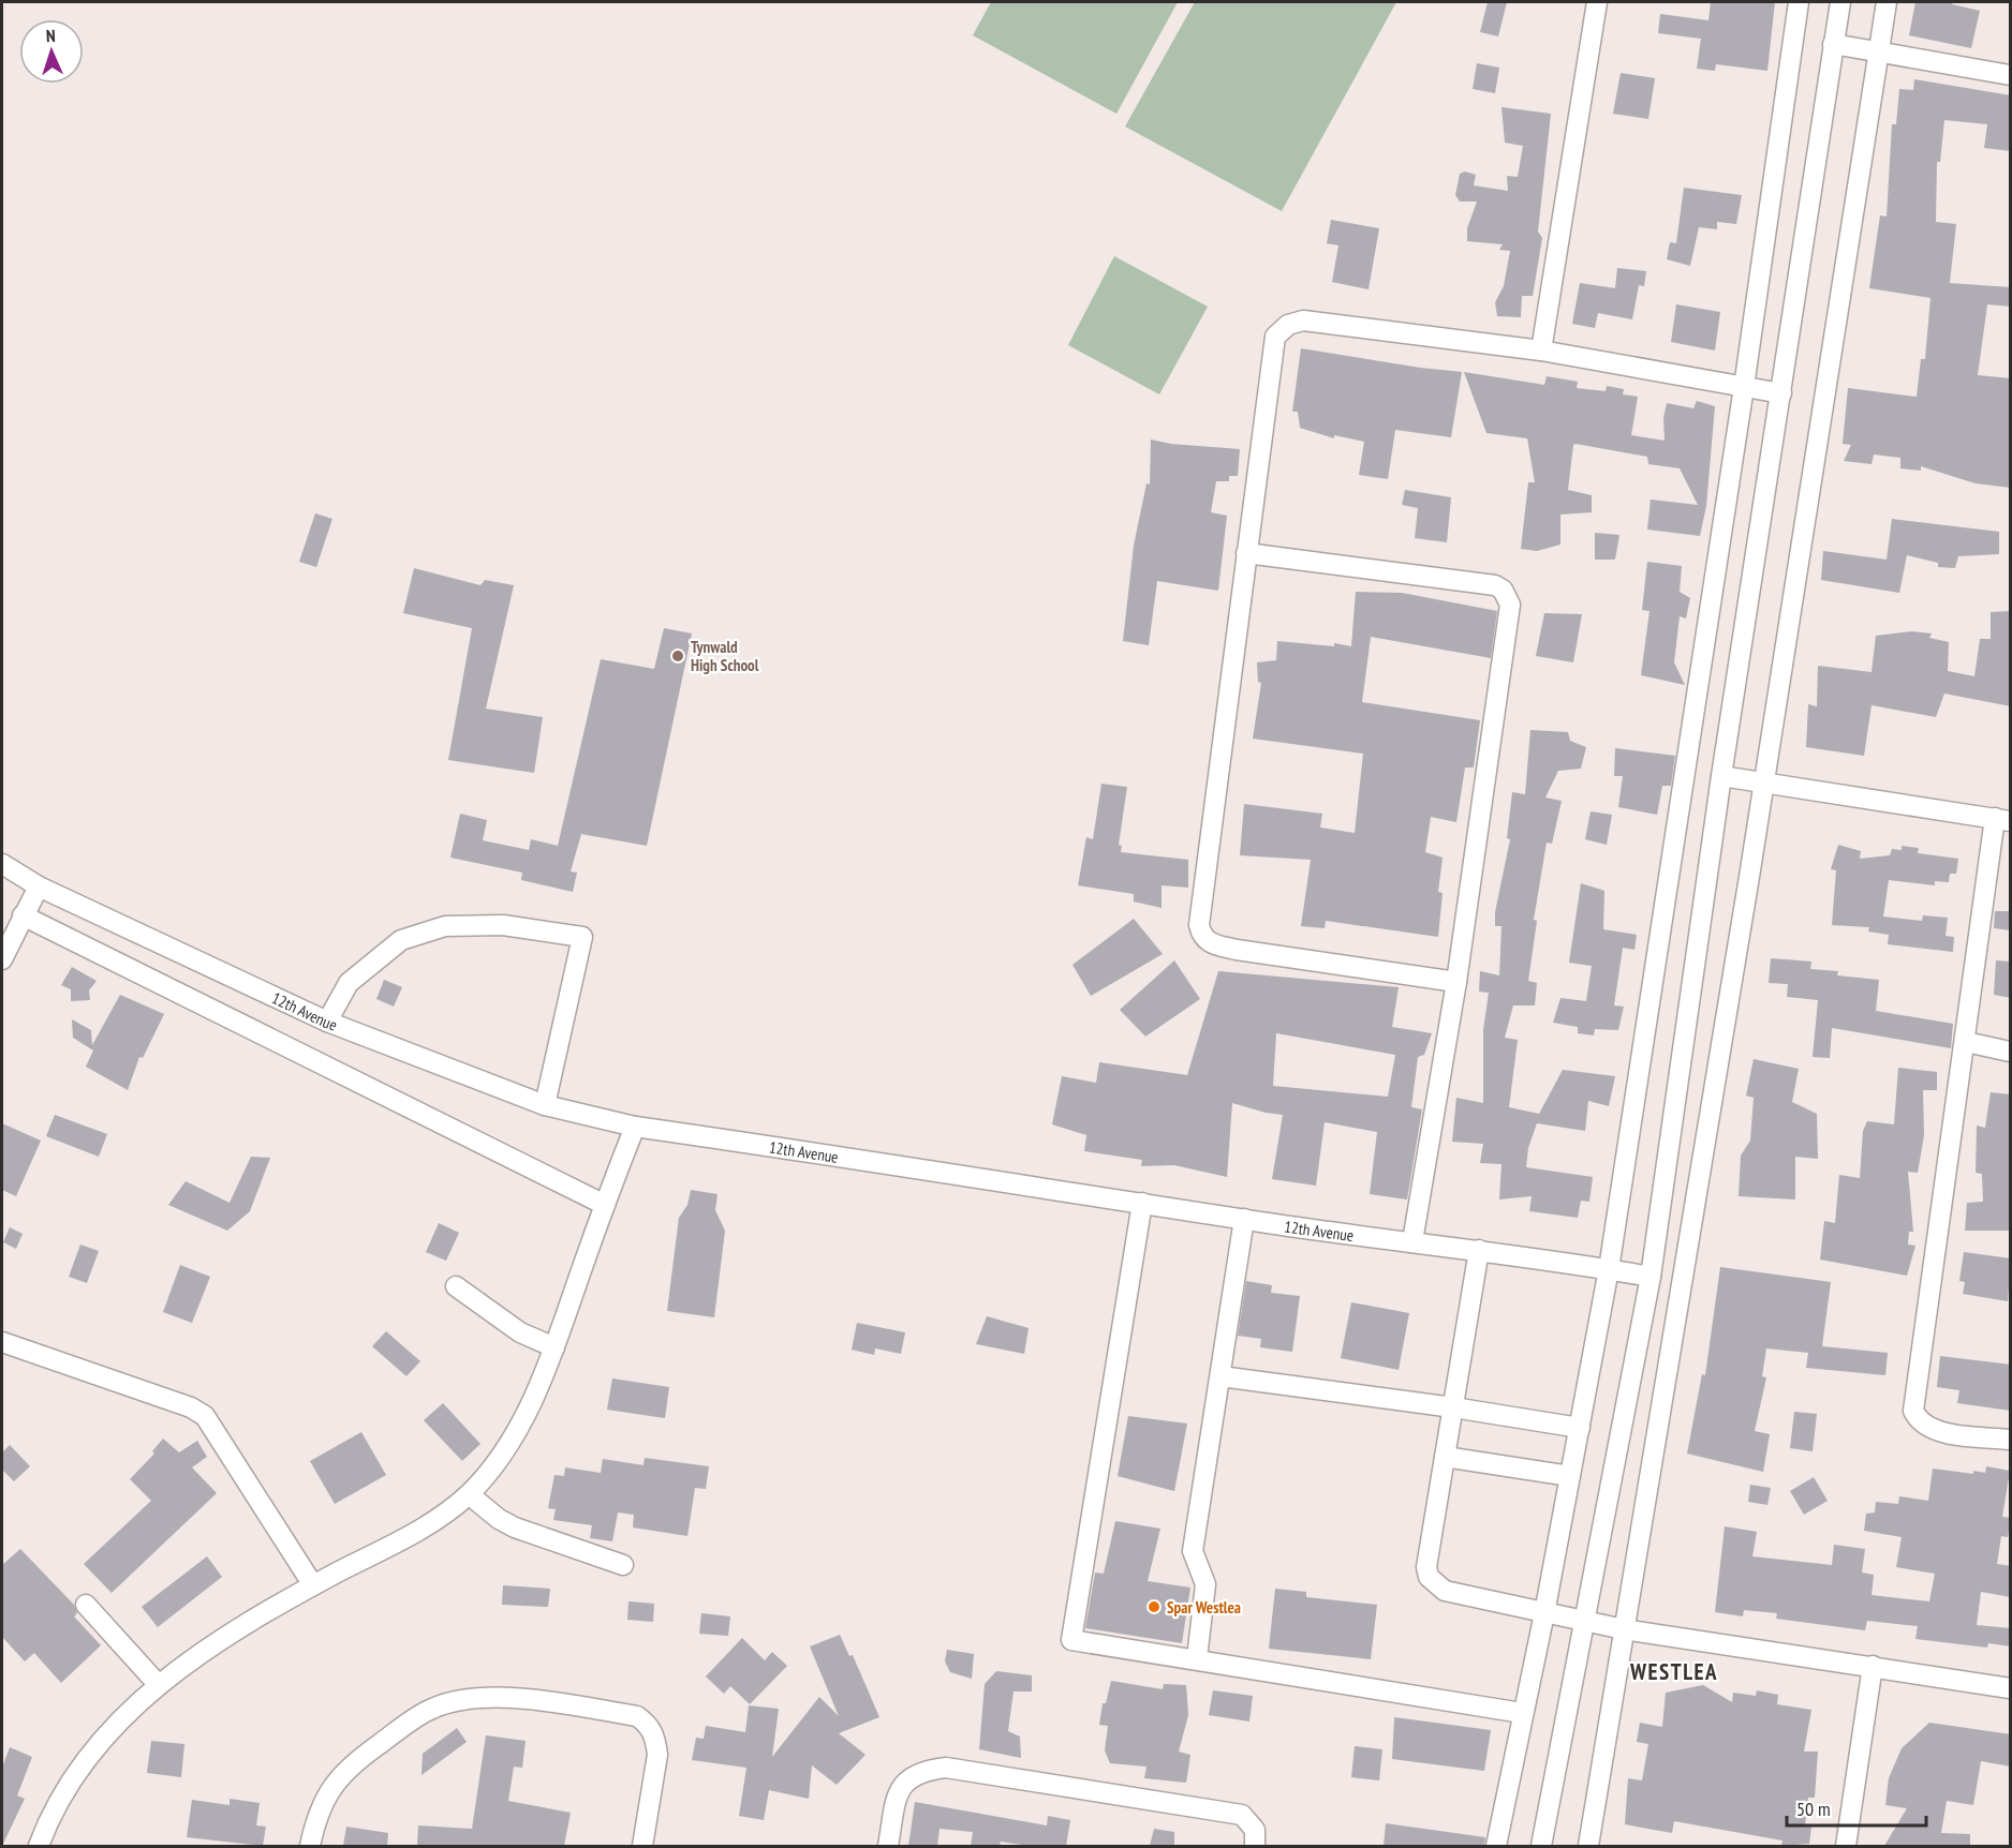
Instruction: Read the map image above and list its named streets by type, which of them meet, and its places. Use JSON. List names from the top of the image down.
{
  "streets": {
    "street": ["12th Avenue"]
  },
  "districts": ["WESTLEA"],
  "places": ["Tynwald High School", "Spar Westlea"],
  "scale_bar": "50 m",
  "north": "top"
}
